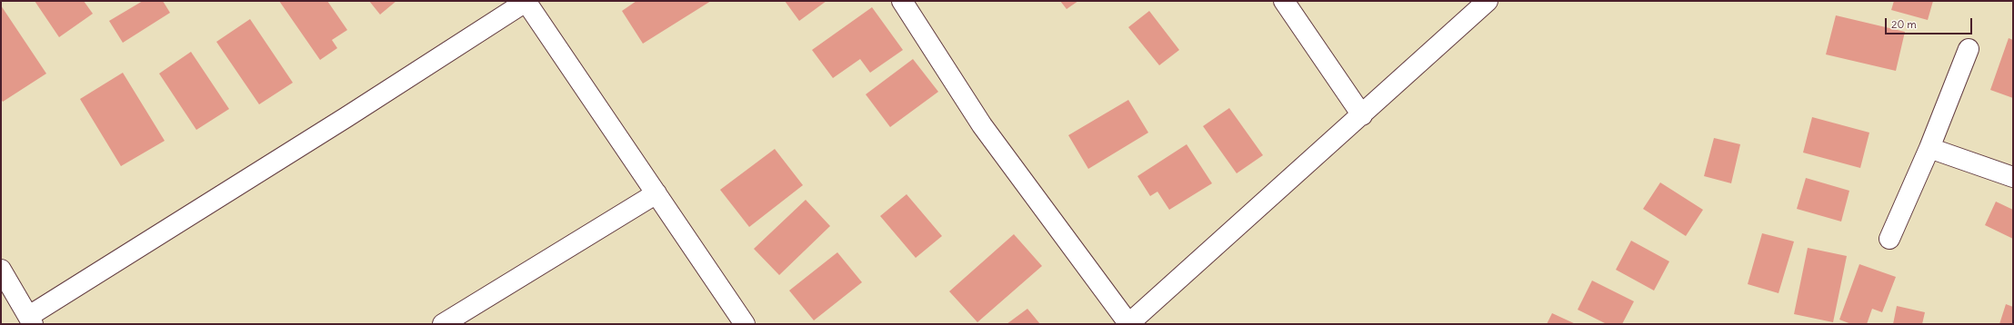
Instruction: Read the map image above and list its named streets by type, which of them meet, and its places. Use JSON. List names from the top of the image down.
{
  "scale_bar": "20 m"
}
